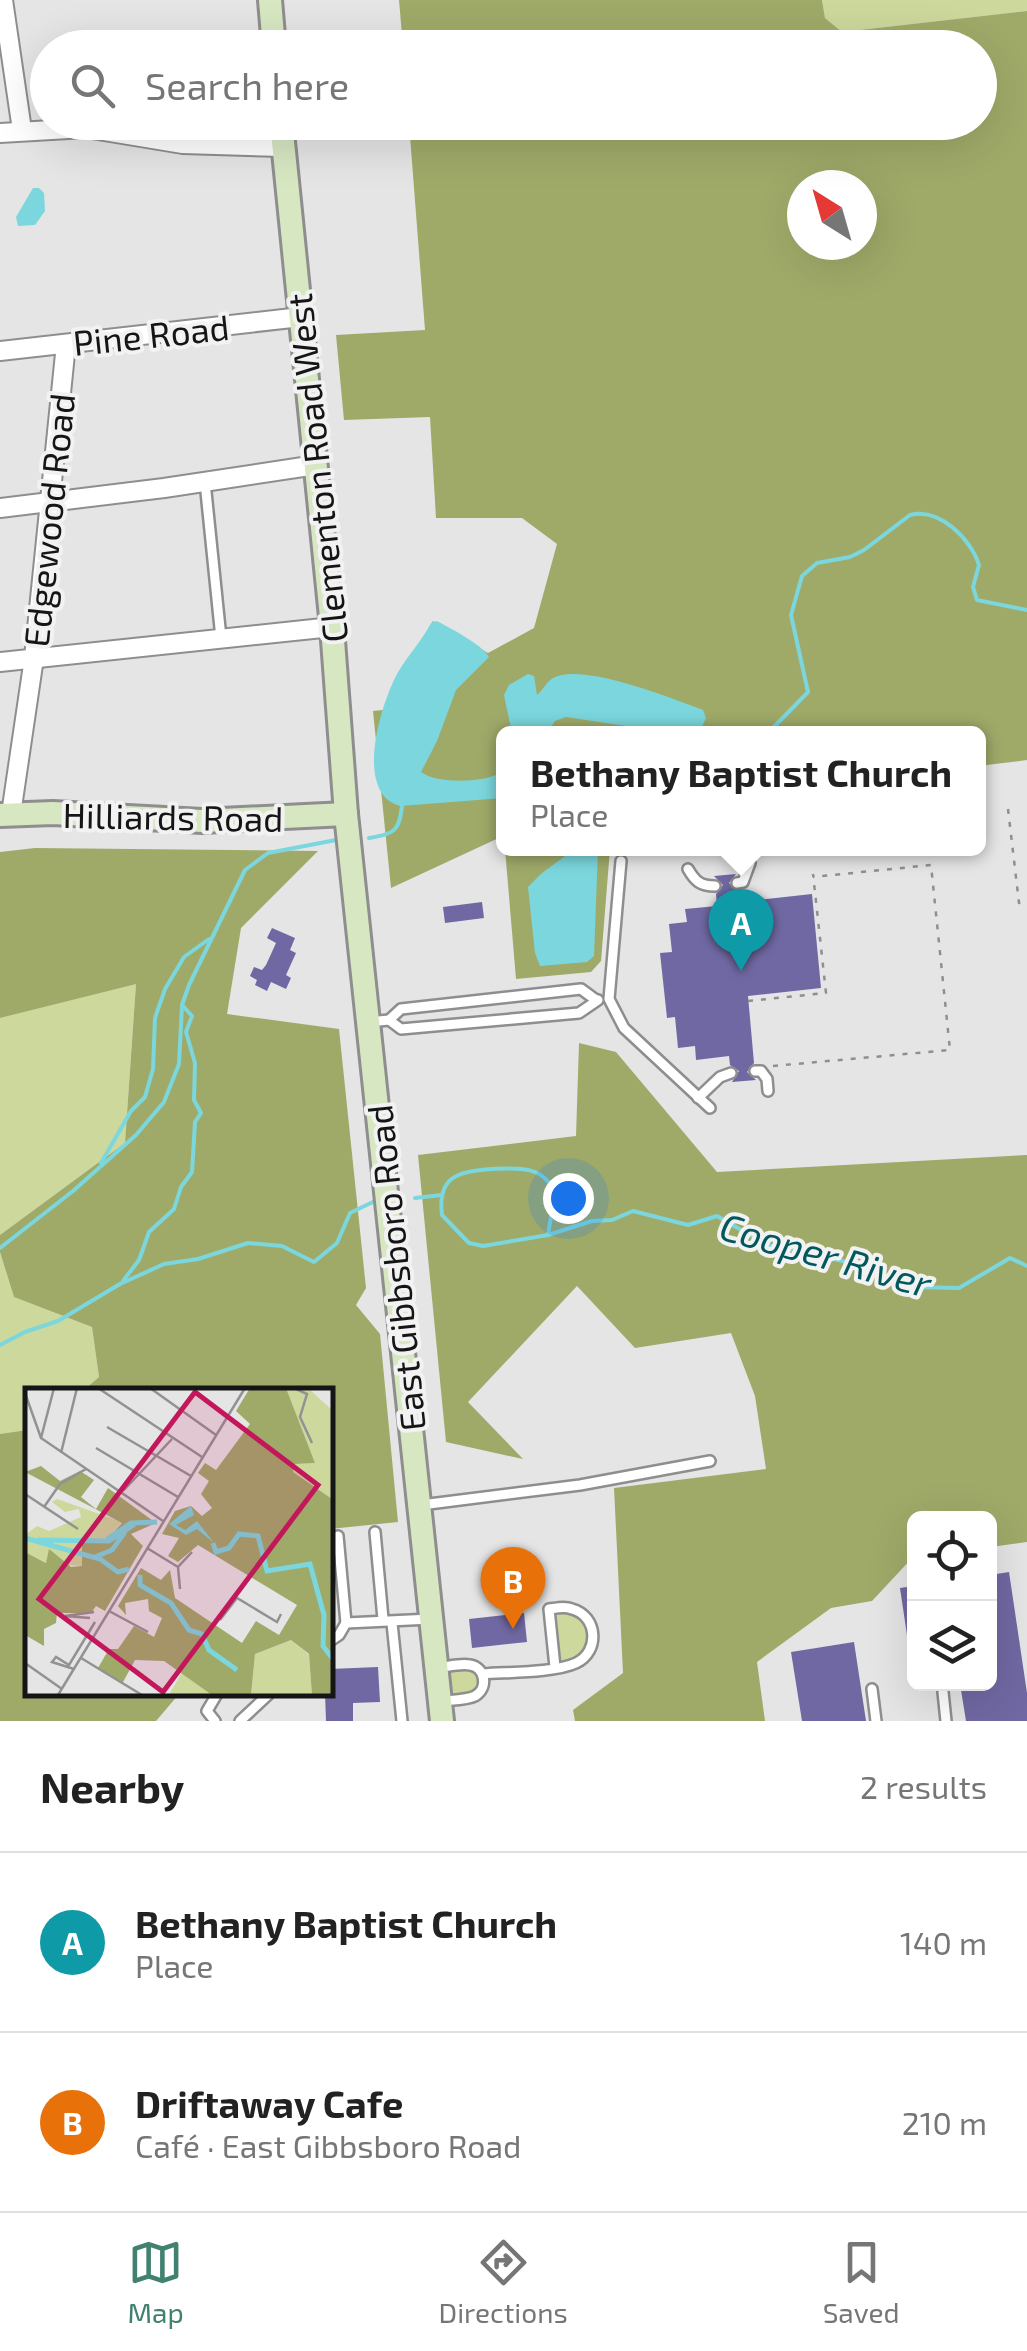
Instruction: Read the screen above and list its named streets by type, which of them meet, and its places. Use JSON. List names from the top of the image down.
{
  "streets": {
    "main road": ["Clementon Road West", "Hilliards Road", "East Gibbsboro Road"],
    "street": ["Pine Road", "Edgewood Road"]
  },
  "crossings": [
    ["Pine Road", "Clementon Road West"],
    ["Pine Road", "Edgewood Road"],
    ["Clementon Road West", "Hilliards Road"],
    ["Clementon Road West", "East Gibbsboro Road"],
    ["Edgewood Road", "Hilliards Road"],
    ["Hilliards Road", "East Gibbsboro Road"]
  ],
  "water": ["Cooper River"],
  "north": "top left",
  "page": {
    "search": "Search here",
    "popup": ["Bethany Baptist Church", "Place"],
    "pins": ["A", "B"],
    "heading": ["Nearby", "2 results"],
    "list": [
      {
        "mark": "A",
        "name": "Bethany Baptist Church",
        "note": "Place",
        "value": "140 m"
      },
      {
        "mark": "B",
        "name": "Driftaway Cafe",
        "note": "Café · East Gibbsboro Road",
        "value": "210 m"
      }
    ],
    "nav": ["Map", "Directions", "Saved"]
  }
}
